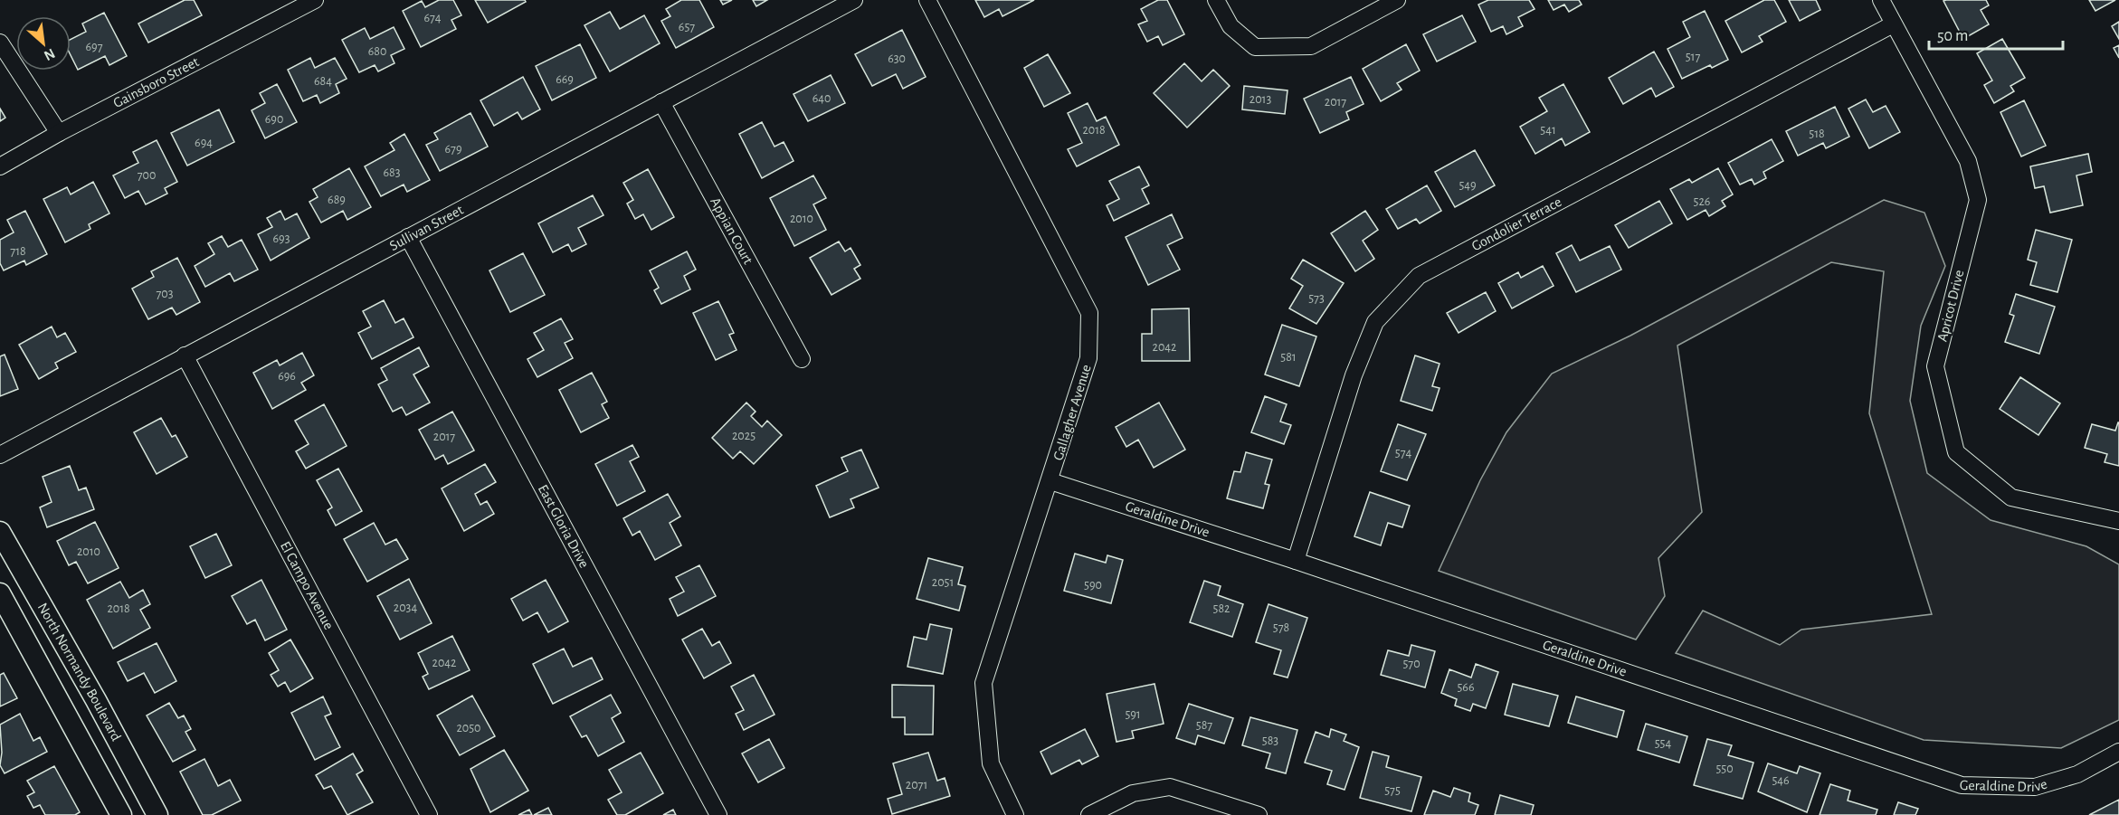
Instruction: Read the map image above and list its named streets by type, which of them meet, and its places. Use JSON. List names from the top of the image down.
{
  "streets": {
    "street": [
      "Gainsboro Street",
      "Gondolier Terrace",
      "Sullivan Street",
      "Appian Court",
      "Apricot Drive",
      "Gallagher Avenue",
      "Geraldine Drive",
      "East Gloria Drive",
      "El Campo Avenue",
      "North Normandy Boulevard"
    ]
  },
  "crossings": [
    ["Gondolier Terrace", "Apricot Drive"],
    ["Gondolier Terrace", "Geraldine Drive"],
    ["Sullivan Street", "Appian Court"],
    ["Sullivan Street", "East Gloria Drive"],
    ["Sullivan Street", "El Campo Avenue"],
    ["Gallagher Avenue", "Geraldine Drive"]
  ],
  "house_numbers": [
    "674",
    "657",
    "697",
    "680",
    "517",
    "630",
    "669",
    "684",
    "640",
    "2013",
    "2017",
    "690",
    "2018",
    "541",
    "518",
    "694",
    "679",
    "683",
    "700",
    "549",
    "689",
    "526",
    "2010",
    "693",
    "718",
    "703",
    "573",
    "2042",
    "581",
    "696",
    "2025",
    "2017",
    "574",
    "2010",
    "2051",
    "590",
    "2034",
    "2018",
    "582",
    "578",
    "2042",
    "570",
    "566",
    "591",
    "587",
    "2050",
    "583",
    "554",
    "550",
    "546",
    "2071",
    "575"
  ],
  "scale_bar": "50 m",
  "north": "bottom right"
}
